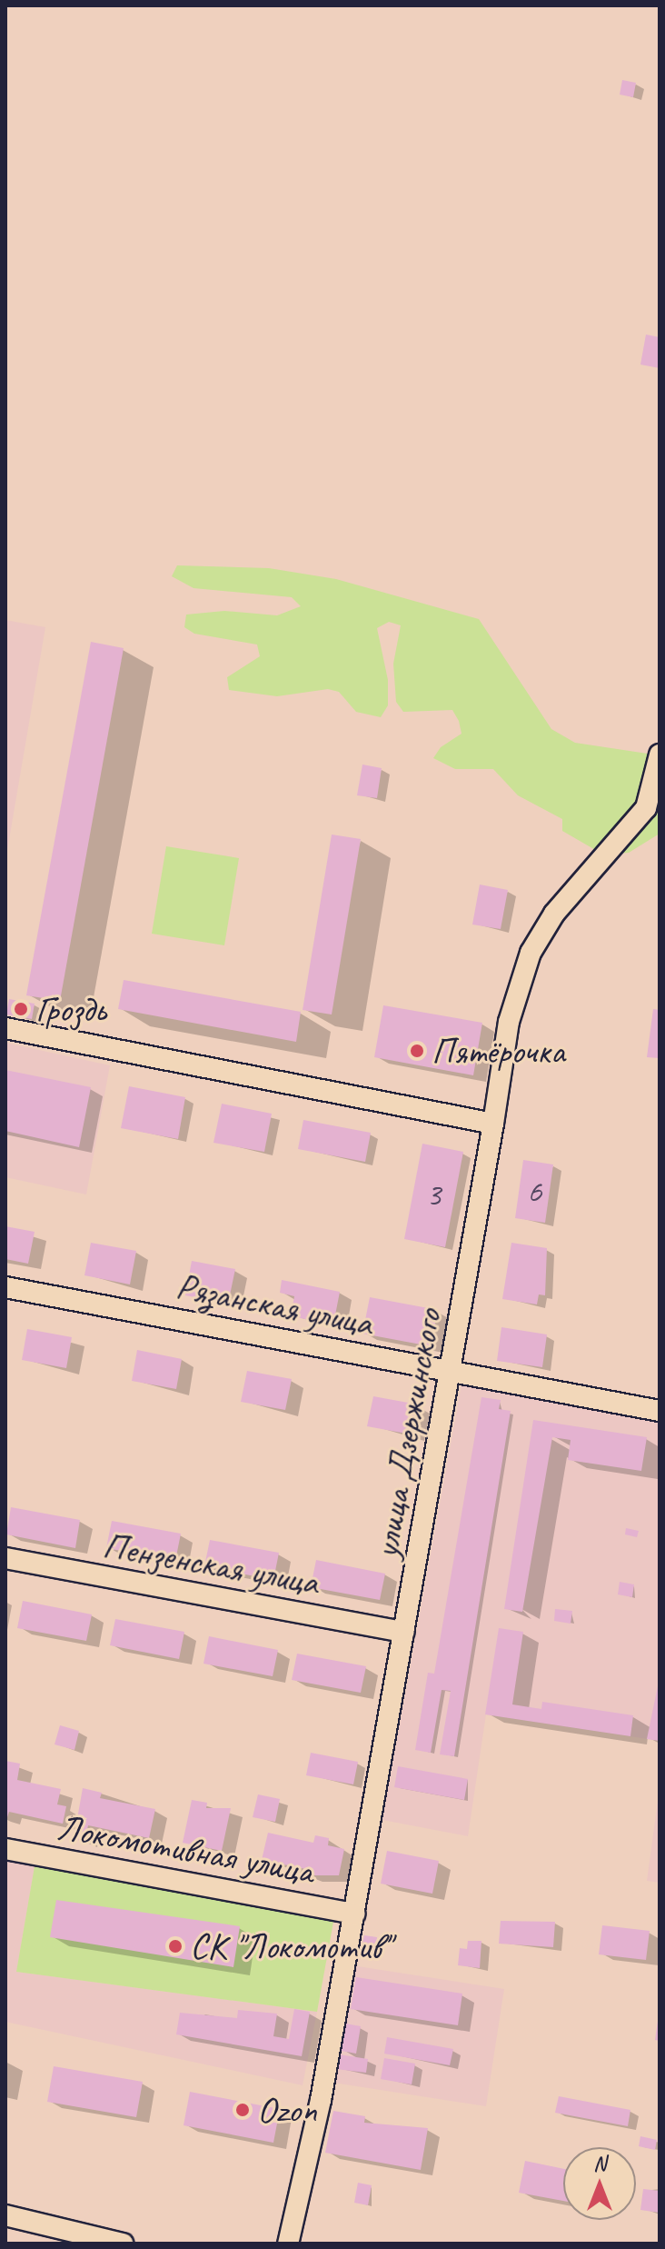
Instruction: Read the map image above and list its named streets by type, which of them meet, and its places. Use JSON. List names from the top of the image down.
{
  "streets": {
    "street": [
      "Рязанская улица",
      "улица Дзержинского",
      "Пензенская улица",
      "Локомотивная улица"
    ]
  },
  "crossings": [
    ["Рязанская улица", "улица Дзержинского"],
    ["улица Дзержинского", "Пензенская улица"],
    ["улица Дзержинского", "Локомотивная улица"]
  ],
  "places": [
    "Гроздь",
    "Пятёрочка",
    "СК \"Локомотив\"",
    "Ozon"
  ],
  "house_numbers": ["6", "3"],
  "north": "top"
}
